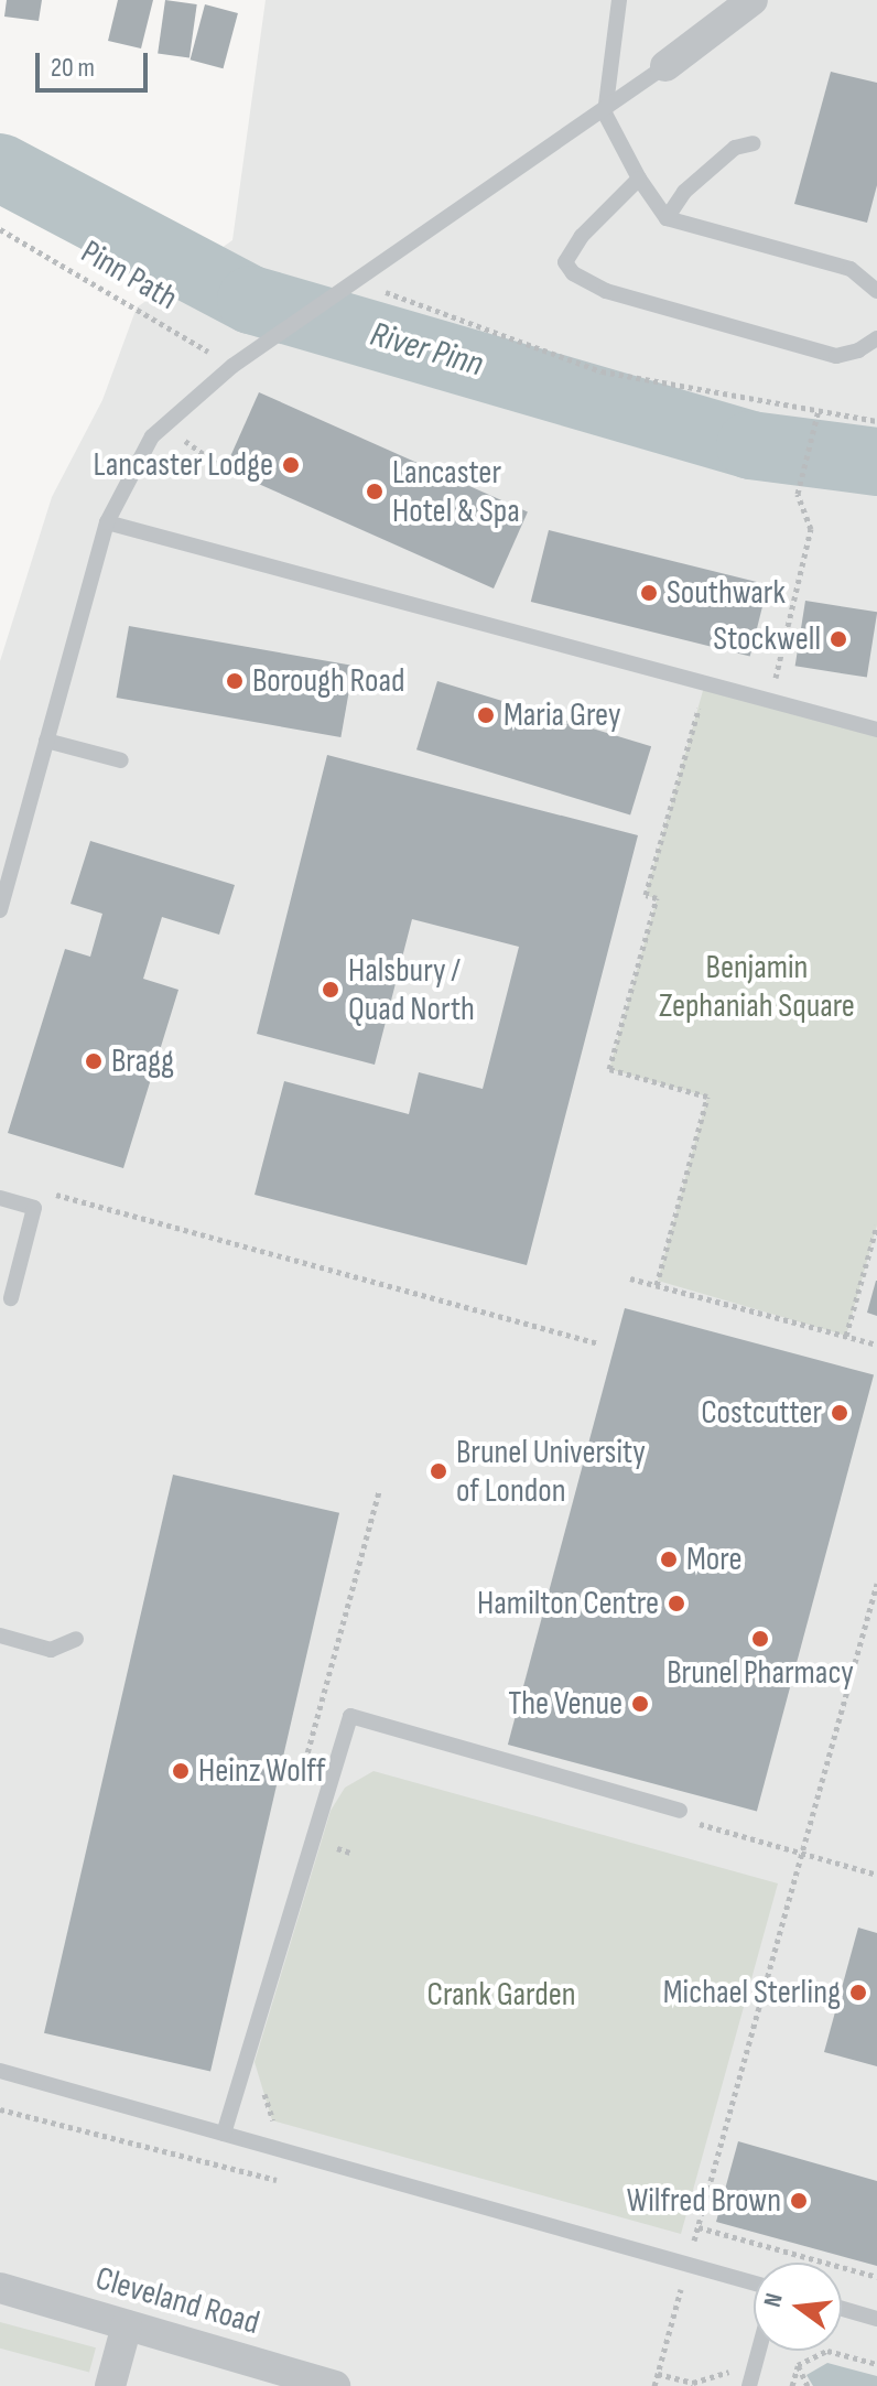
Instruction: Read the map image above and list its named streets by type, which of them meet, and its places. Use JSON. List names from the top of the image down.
{
  "streets": {
    "street": ["Cleveland Road"],
    "path": ["Pinn Path"]
  },
  "water": ["River Pinn"],
  "parks": ["Benjamin Zephaniah Square", "Crank Garden"],
  "places": [
    "Lancaster Lodge",
    "Lancaster Hotel & Spa",
    "Southwark",
    "Stockwell",
    "Borough Road",
    "Maria Grey",
    "Halsbury / Quad North",
    "Bragg",
    "Costcutter",
    "Brunel University of London",
    "More",
    "Hamilton Centre",
    "Brunel Pharmacy",
    "The Venue",
    "Heinz Wolff",
    "Michael Sterling",
    "Wilfred Brown"
  ],
  "scale_bar": "20 m",
  "north": "left"
}
